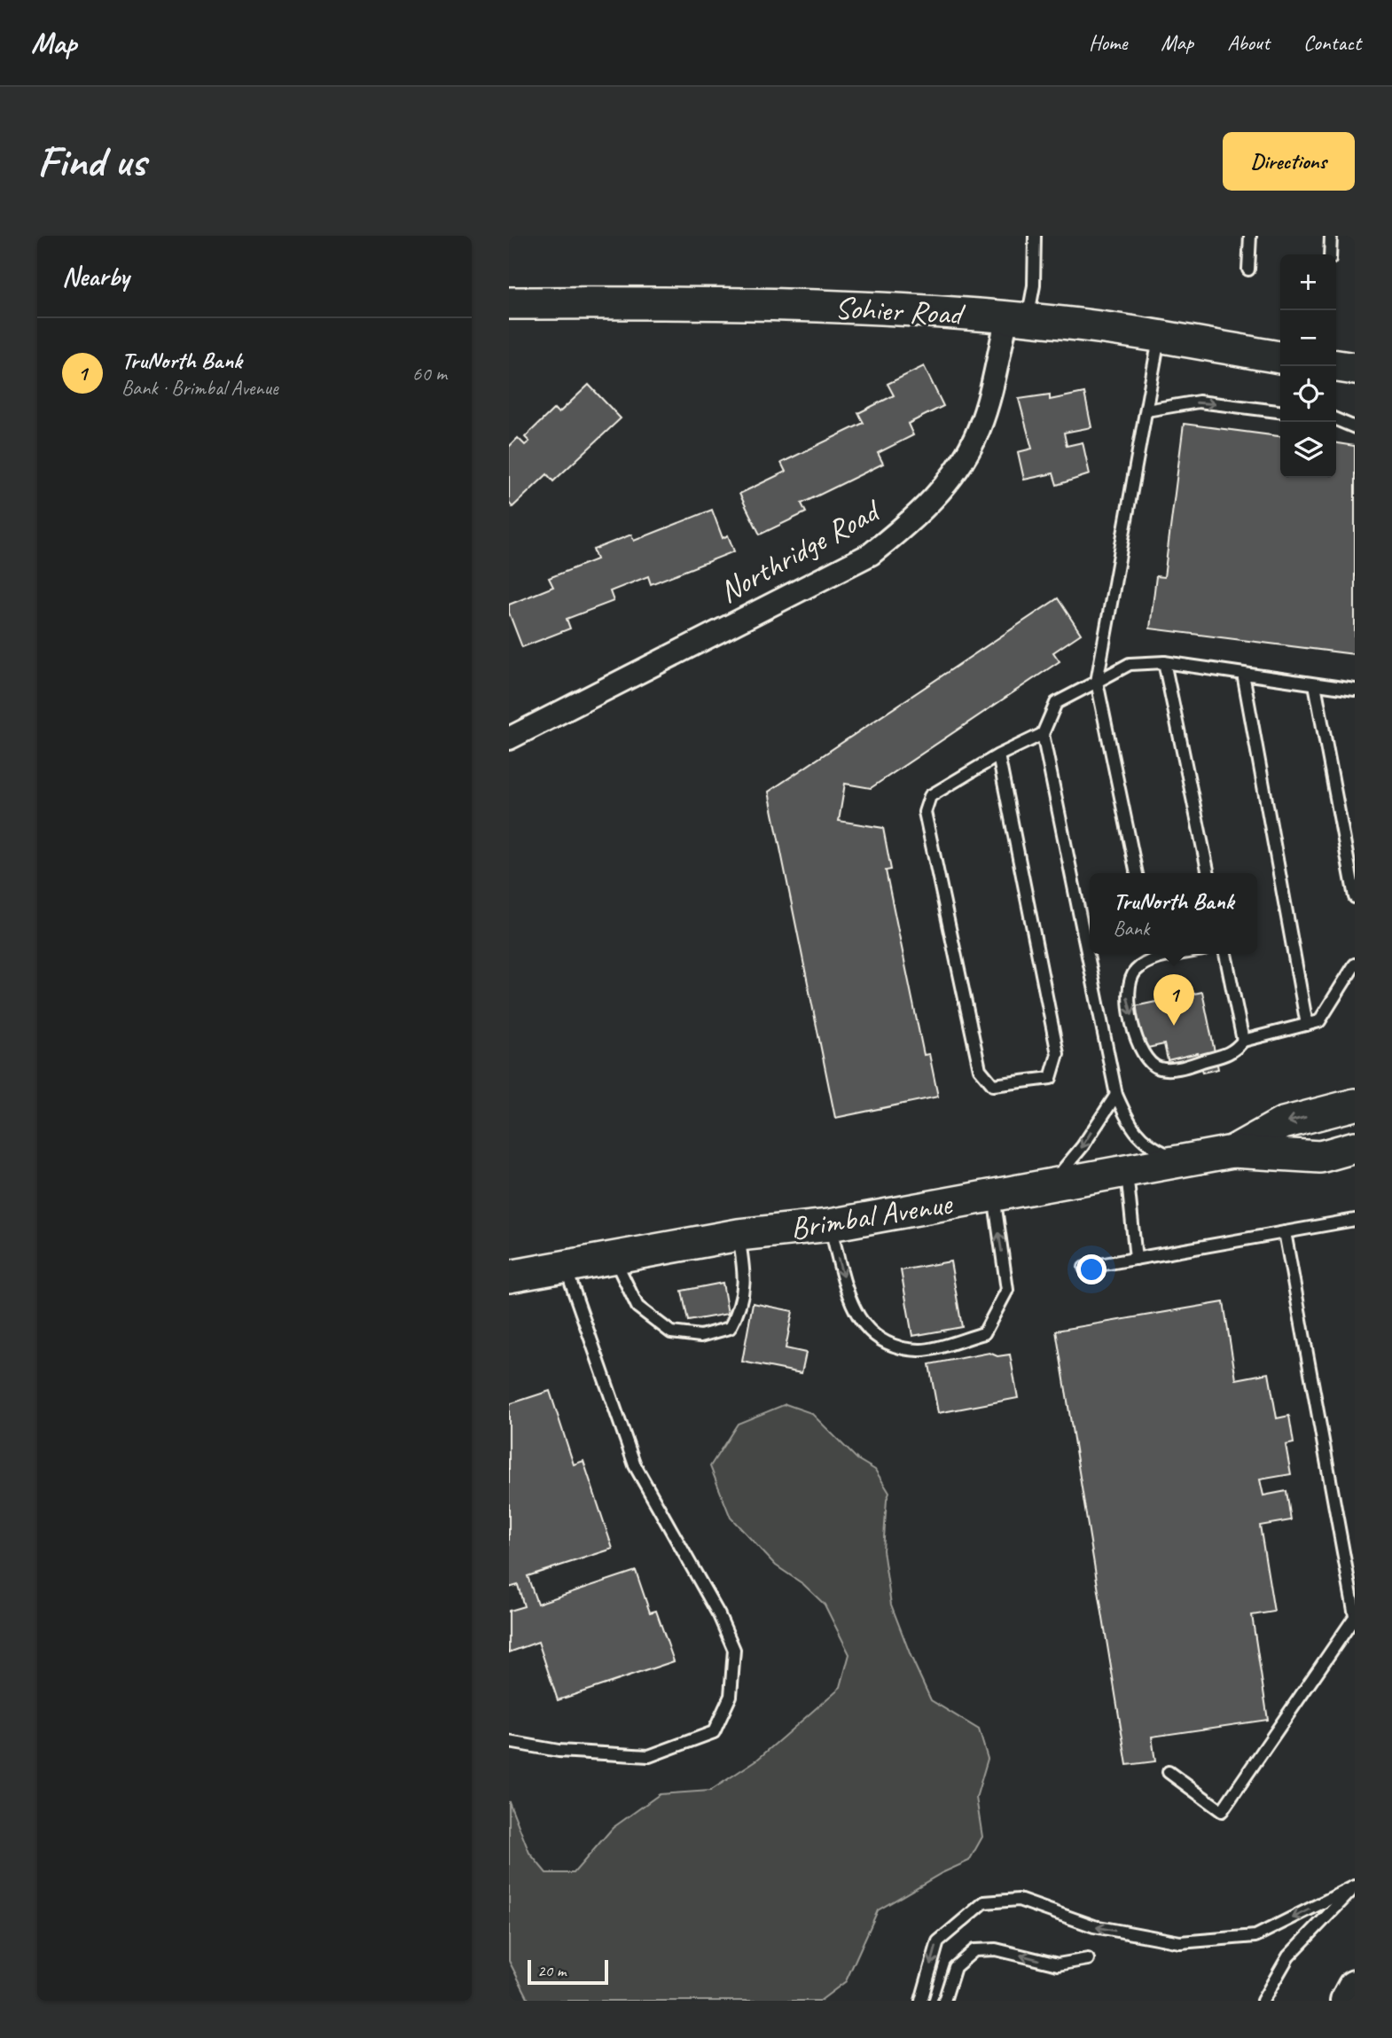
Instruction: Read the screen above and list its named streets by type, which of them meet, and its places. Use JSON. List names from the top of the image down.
{
  "streets": {
    "main road": ["Sohier Road", "Brimbal Avenue"],
    "street": ["Northridge Road"]
  },
  "crossings": [
    ["Sohier Road", "Northridge Road"]
  ],
  "scale_bar": "20 m",
  "page": {
    "header": "Map",
    "nav": [
      "Home",
      "Map",
      "About",
      "Contact"
    ],
    "buttons": "Directions",
    "title": "Find us",
    "heading": "Nearby",
    "map_buttons": ["+", "−"],
    "list": [
      {
        "mark": "1",
        "name": "TruNorth Bank",
        "note": "Bank · Brimbal Avenue",
        "value": "60 m"
      }
    ],
    "popup": ["TruNorth Bank", "Bank"],
    "pins": "1",
    "scale": "20 m"
  }
}
